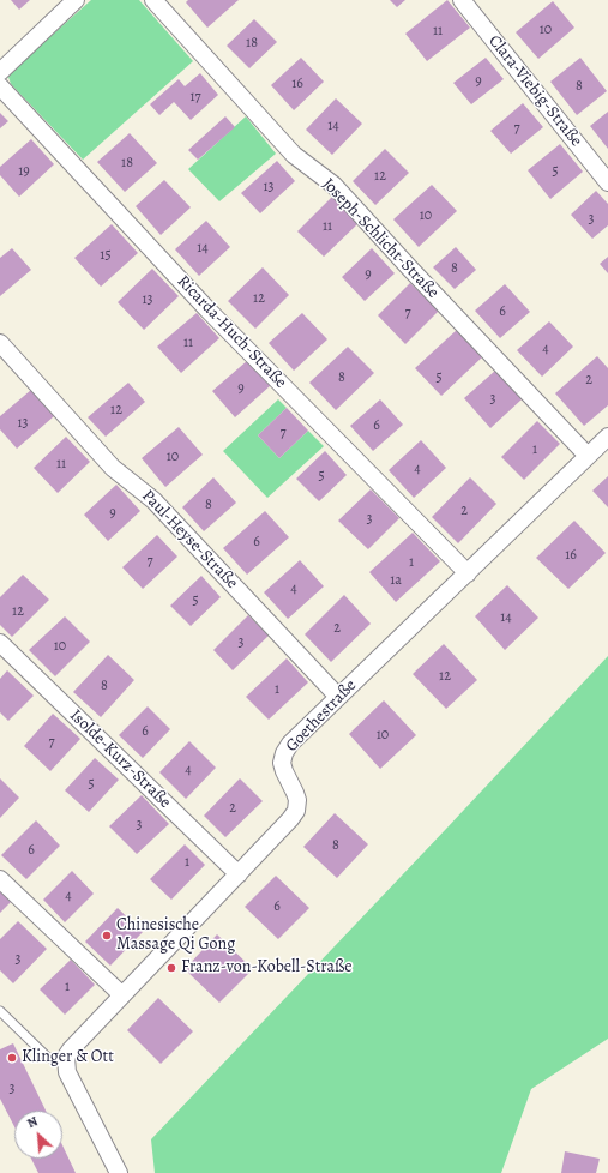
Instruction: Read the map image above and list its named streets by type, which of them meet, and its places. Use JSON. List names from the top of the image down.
{
  "streets": {
    "street": [
      "Clara-Viebig-Straße",
      "Joseph-Schlicht-Straße",
      "Ricarda-Huch-Straße",
      "Paul-Heyse-Straße",
      "Goethestraße",
      "Isolde-Kurz-Straße"
    ]
  },
  "crossings": [
    ["Joseph-Schlicht-Straße", "Goethestraße"],
    ["Ricarda-Huch-Straße", "Goethestraße"],
    ["Paul-Heyse-Straße", "Goethestraße"],
    ["Goethestraße", "Isolde-Kurz-Straße"]
  ],
  "places": ["Chinesische Massage Qi Gong", "Franz-von-Kobell-Straße", "Klinger & Ott"],
  "house_numbers": [
    "10",
    "11",
    "18",
    "9",
    "16",
    "8",
    "17",
    "14",
    "7",
    "18",
    "19",
    "5",
    "12",
    "13",
    "10",
    "3",
    "11",
    "14",
    "15",
    "8",
    "9",
    "12",
    "13",
    "6",
    "7",
    "11",
    "4",
    "8",
    "5",
    "2",
    "9",
    "3",
    "12",
    "13",
    "6",
    "7",
    "1",
    "10",
    "11",
    "4",
    "5",
    "8",
    "2",
    "9",
    "3",
    "6",
    "16",
    "7",
    "1",
    "1a",
    "4",
    "5",
    "12",
    "14",
    "2",
    "3",
    "10",
    "12",
    "8",
    "1",
    "6",
    "10",
    "7",
    "4",
    "5",
    "2",
    "3",
    "8",
    "6",
    "1",
    "4",
    "6",
    "3",
    "1",
    "3"
  ],
  "north": "top left"
}
